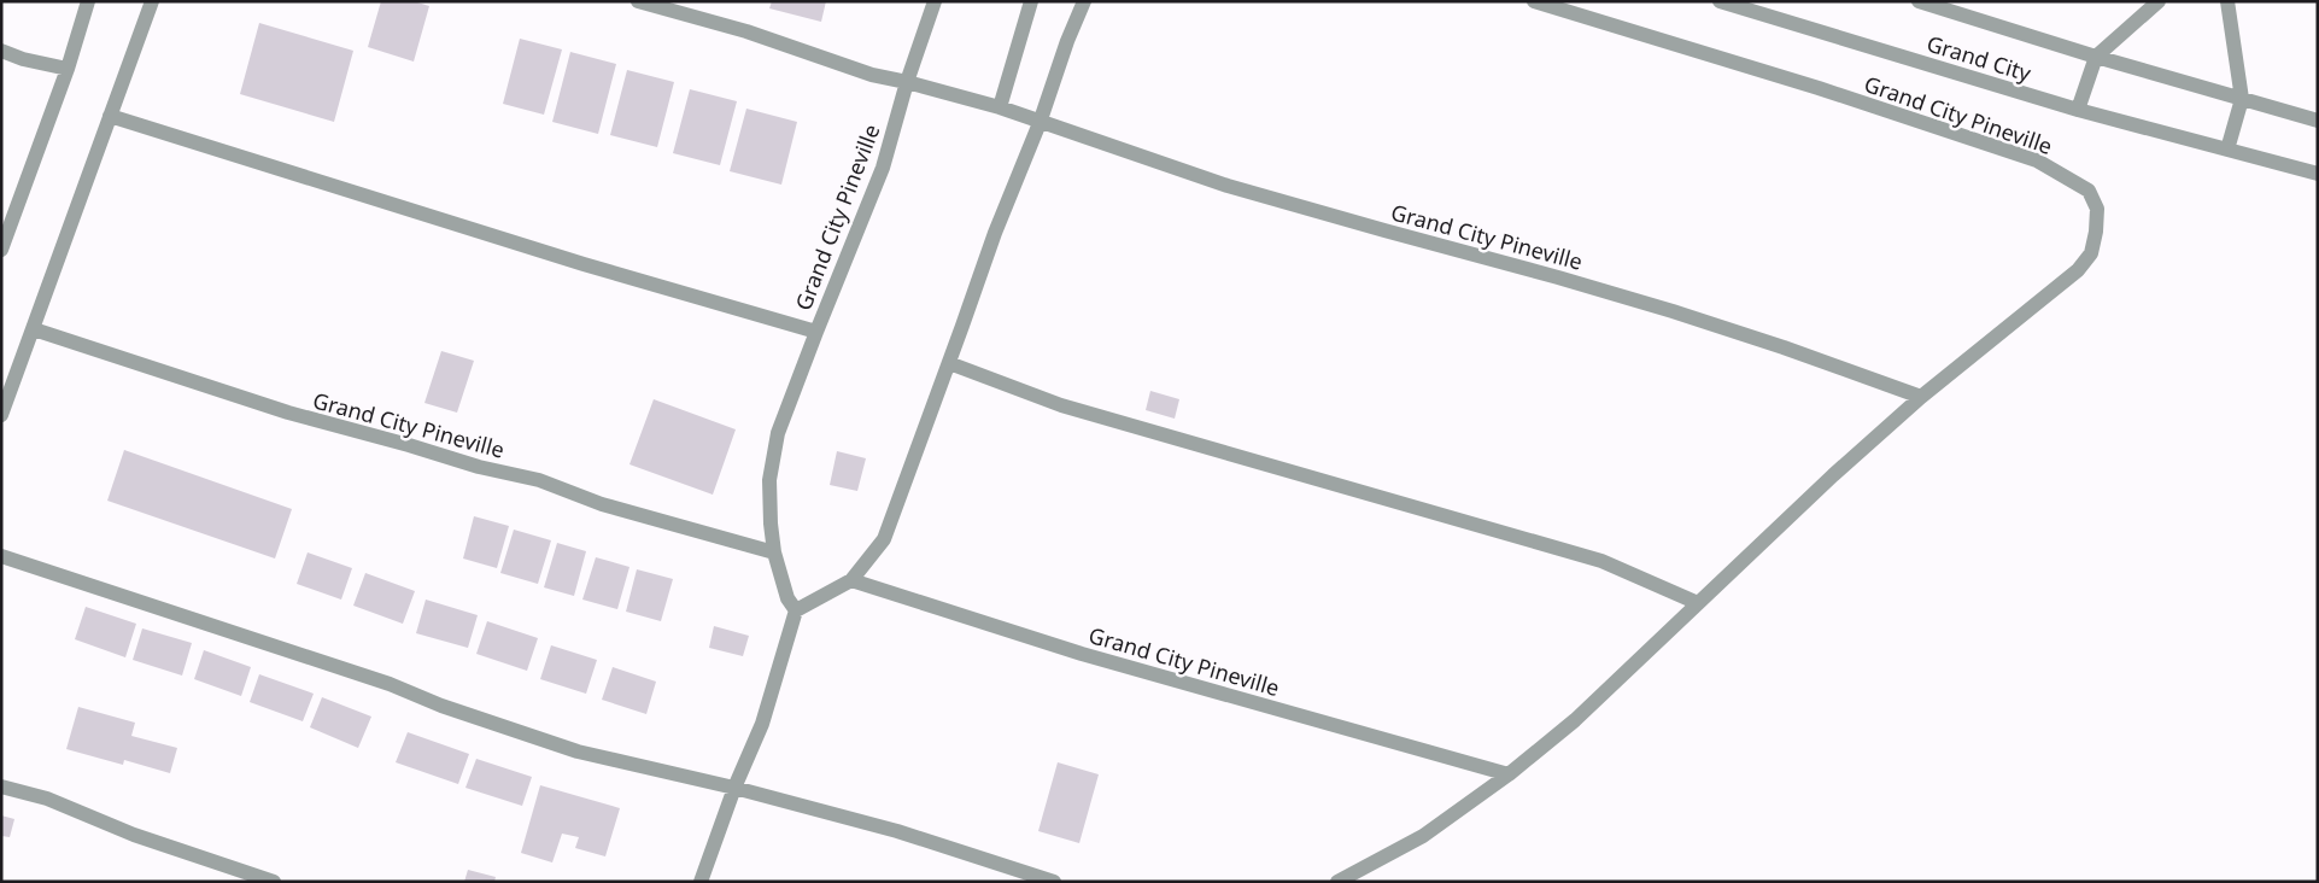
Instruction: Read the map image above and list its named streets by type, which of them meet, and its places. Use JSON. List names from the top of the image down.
{
  "streets": {
    "street": ["Grand City", "Grand City Pineville"]
  }
}
